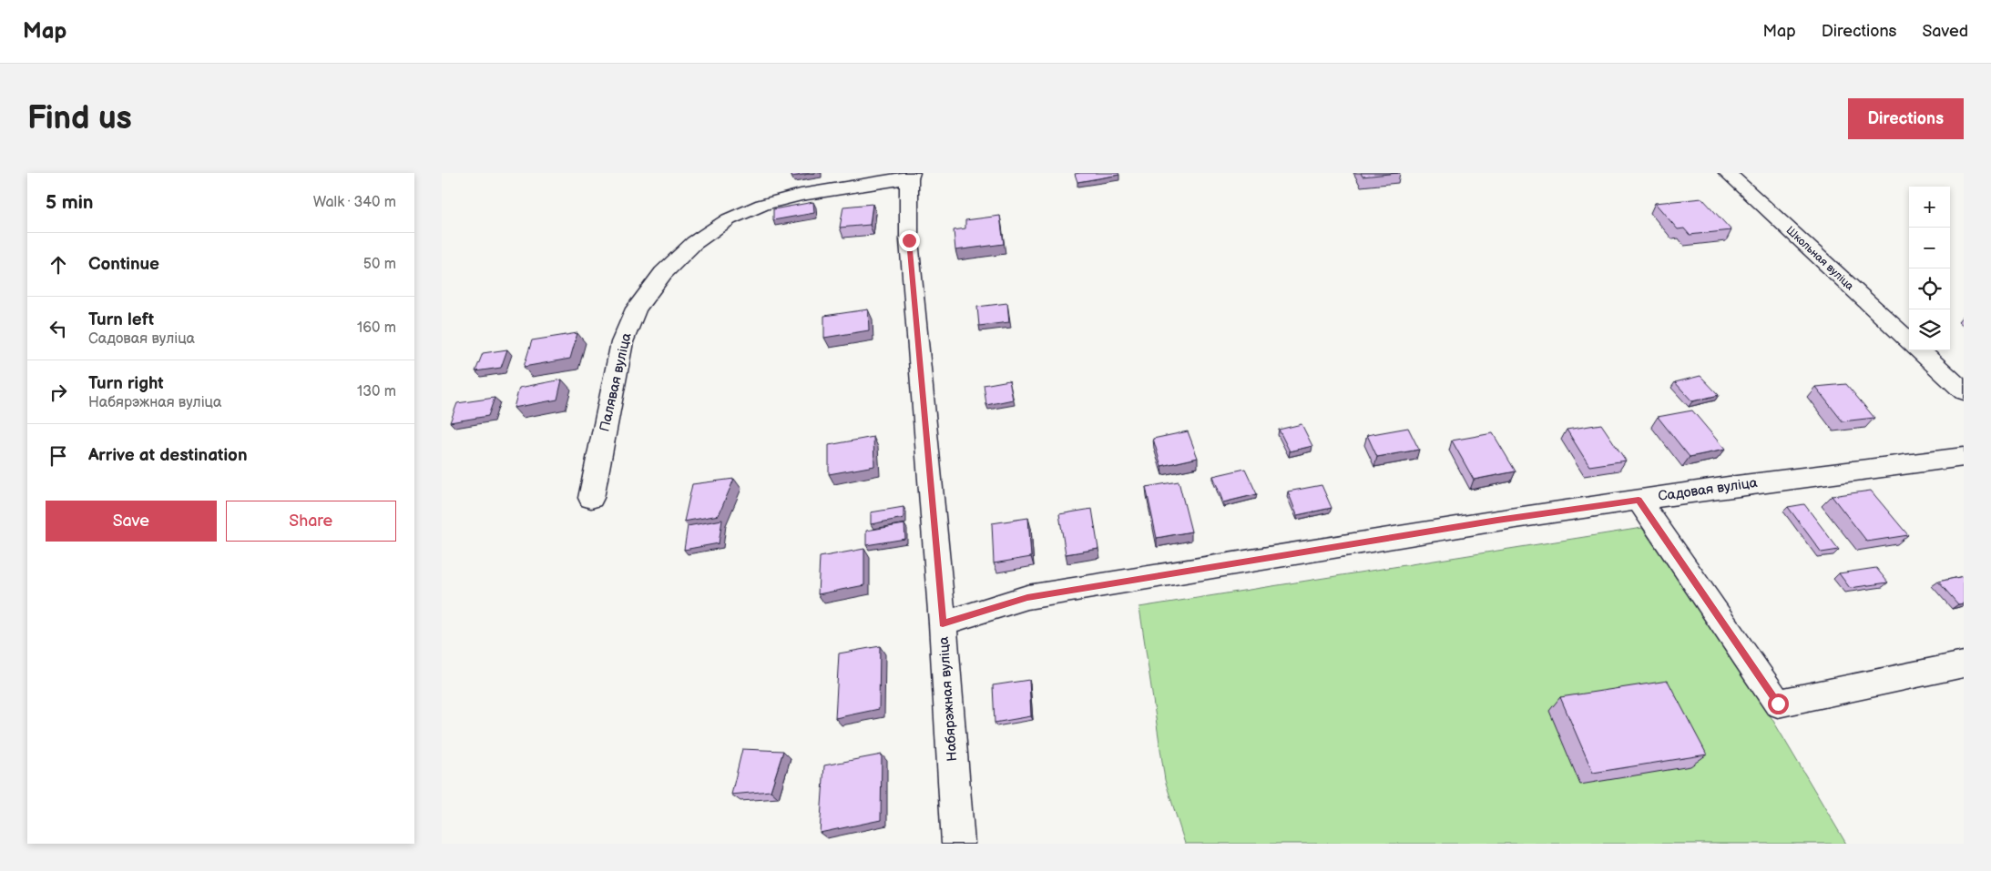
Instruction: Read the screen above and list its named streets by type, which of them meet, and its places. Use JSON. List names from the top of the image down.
{
  "streets": {
    "street": [
      "Школьная вуліца",
      "Палявая вуліца",
      "Садовая вуліца",
      "Набярэжная вуліца"
    ]
  },
  "crossings": [
    ["Палявая вуліца", "Набярэжная вуліца"],
    ["Садовая вуліца", "Набярэжная вуліца"]
  ],
  "page": {
    "header": "Map",
    "nav": ["Map", "Directions", "Saved"],
    "buttons": [
      "Directions",
      ["Save", "Share"]
    ],
    "title": "Find us",
    "heading": ["5 min", "Walk · 340 m"],
    "map_buttons": ["+", "−"],
    "list": [
      ["Continue", "50 m"],
      ["Turn left", "Садовая вуліца", "160 m"],
      ["Turn right", "Набярэжная вуліца", "130 m"],
      "Arrive at destination"
    ]
  }
}
